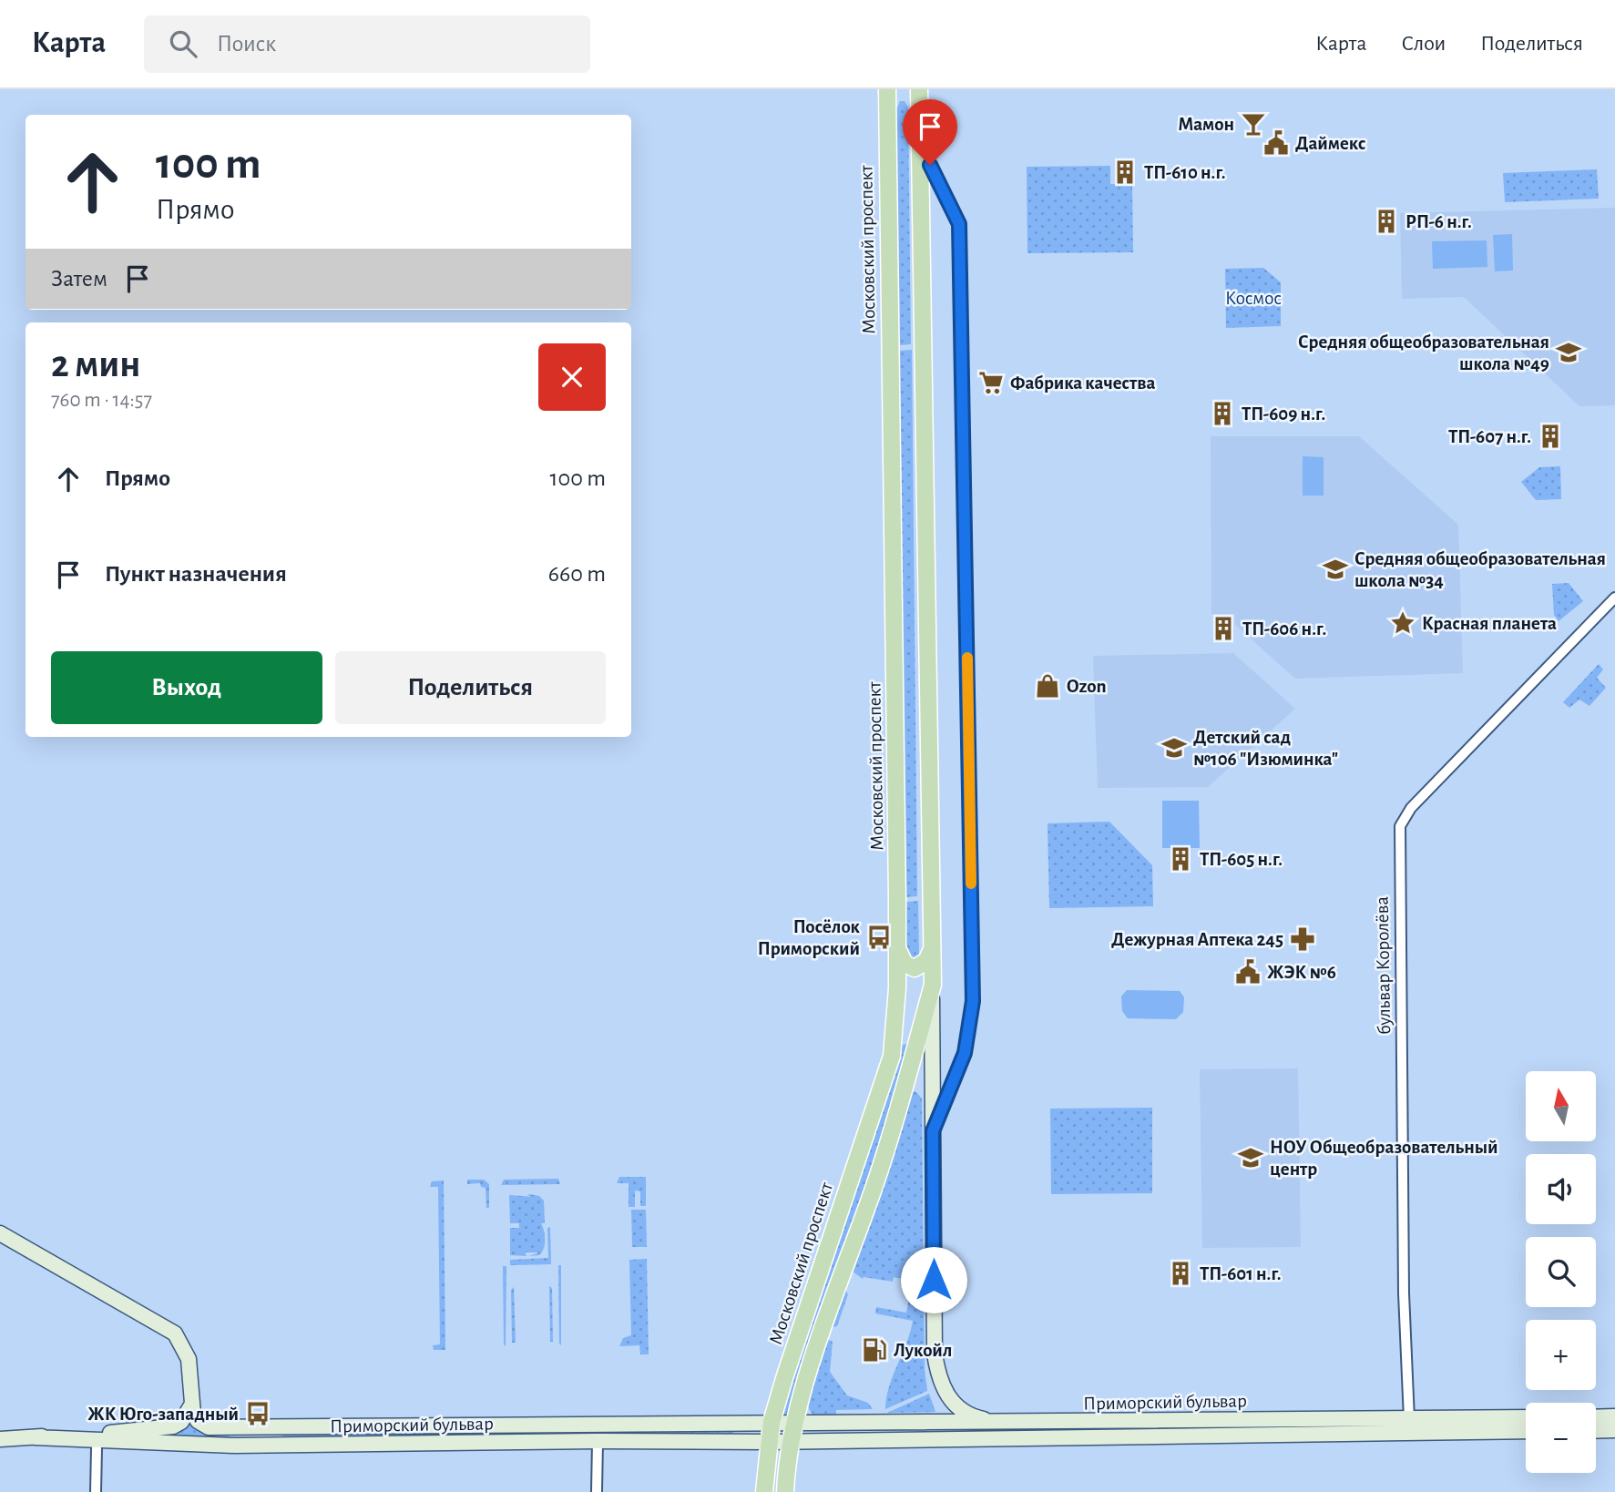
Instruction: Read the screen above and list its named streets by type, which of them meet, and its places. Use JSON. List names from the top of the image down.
{
  "streets": {
    "main road": ["Московский проспект", "Приморский бульвар"],
    "street": ["бульвар Королёва"]
  },
  "crossings": [
    ["Московский проспект", "Приморский бульвар"],
    ["бульвар Королёва", "Приморский бульвар"]
  ],
  "parks": ["Космос"],
  "places": {
    "bar": ["Мамон"],
    "public building": ["Даймекс", "ЖЭК №6"],
    "building": [
      "ТП-610 н.г.",
      "РП-6 н.г.",
      "ТП-609 н.г.",
      "ТП-607 н.г.",
      "ТП-606 н.г.",
      "ТП-605 н.г.",
      "ТП-601 н.г."
    ],
    "school or university": [
      "Средняя общеобразовательная школа №49",
      "Средняя общеобразовательная школа №34",
      "Детский сад №106 \"Изюминка\"",
      "НОУ Общеобразовательный центр"
    ],
    "supermarket": ["Фабрика качества"],
    "place": ["Красная планета"],
    "shop": ["Ozon"],
    "bus stop": ["Посёлок Приморский", "ЖК Юго-западный"],
    "pharmacy": ["Дежурная Аптека 245"],
    "fuel station": ["Лукойл"]
  },
  "north": "top",
  "page": {
    "header": "Карта",
    "search": "Поиск",
    "nav": ["Карта", "Слои", "Поделиться"],
    "turn": ["100 m", "Прямо"],
    "then": "Затем",
    "heading": ["2 мин", "760 m · 14:57"],
    "list": [
      {
        "name": "Прямо",
        "value": "100 m"
      },
      {
        "name": "Пункт назначения",
        "value": "660 m"
      }
    ],
    "buttons": ["Выход", "Поделиться"],
    "map_buttons": ["+", "−"]
  }
}
